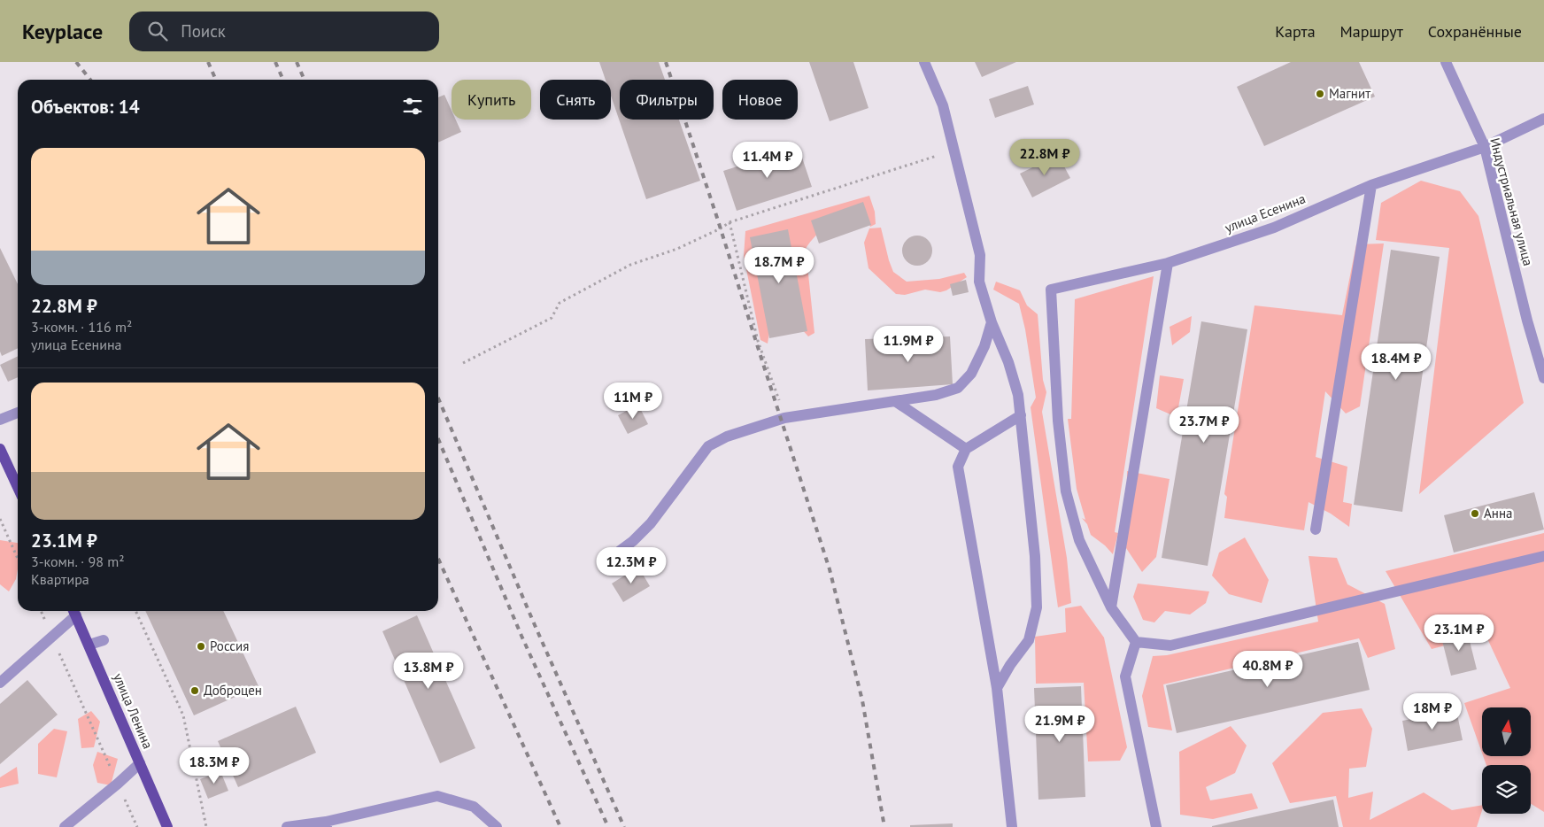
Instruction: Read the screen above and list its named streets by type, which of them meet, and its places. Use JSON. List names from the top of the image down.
{
  "streets": {
    "main road": ["улица Ленина"],
    "street": ["Индустриальная улица", "улица Есенина"]
  },
  "crossings": [
    ["Индустриальная улица", "улица Есенина"]
  ],
  "places": [
    "Магнит",
    "Анна",
    "Россия",
    "Доброцен"
  ],
  "north": "top",
  "page": {
    "header": "Keyplace",
    "search": "Поиск",
    "nav": ["Карта", "Маршрут", "Сохранённые"],
    "chip": [
      "Купить",
      "Снять",
      "Фильтры",
      "Новое"
    ],
    "heading": "Объектов: 14",
    "list": [
      {
        "name": "22.8M ₽",
        "note": "3-комн. · 116 m² · улица Есенина"
      },
      {
        "name": "23.1M ₽",
        "note": "3-комн. · 98 m² · Квартира"
      }
    ],
    "price": [
      "22.8M ₽",
      "11.4M ₽",
      "18.7M ₽",
      "11.9M ₽",
      "18.4M ₽",
      "11M ₽",
      "23.7M ₽",
      "12.3M ₽",
      "23.1M ₽",
      "40.8M ₽",
      "13.8M ₽",
      "18M ₽",
      "21.9M ₽",
      "18.3M ₽"
    ]
  }
}
